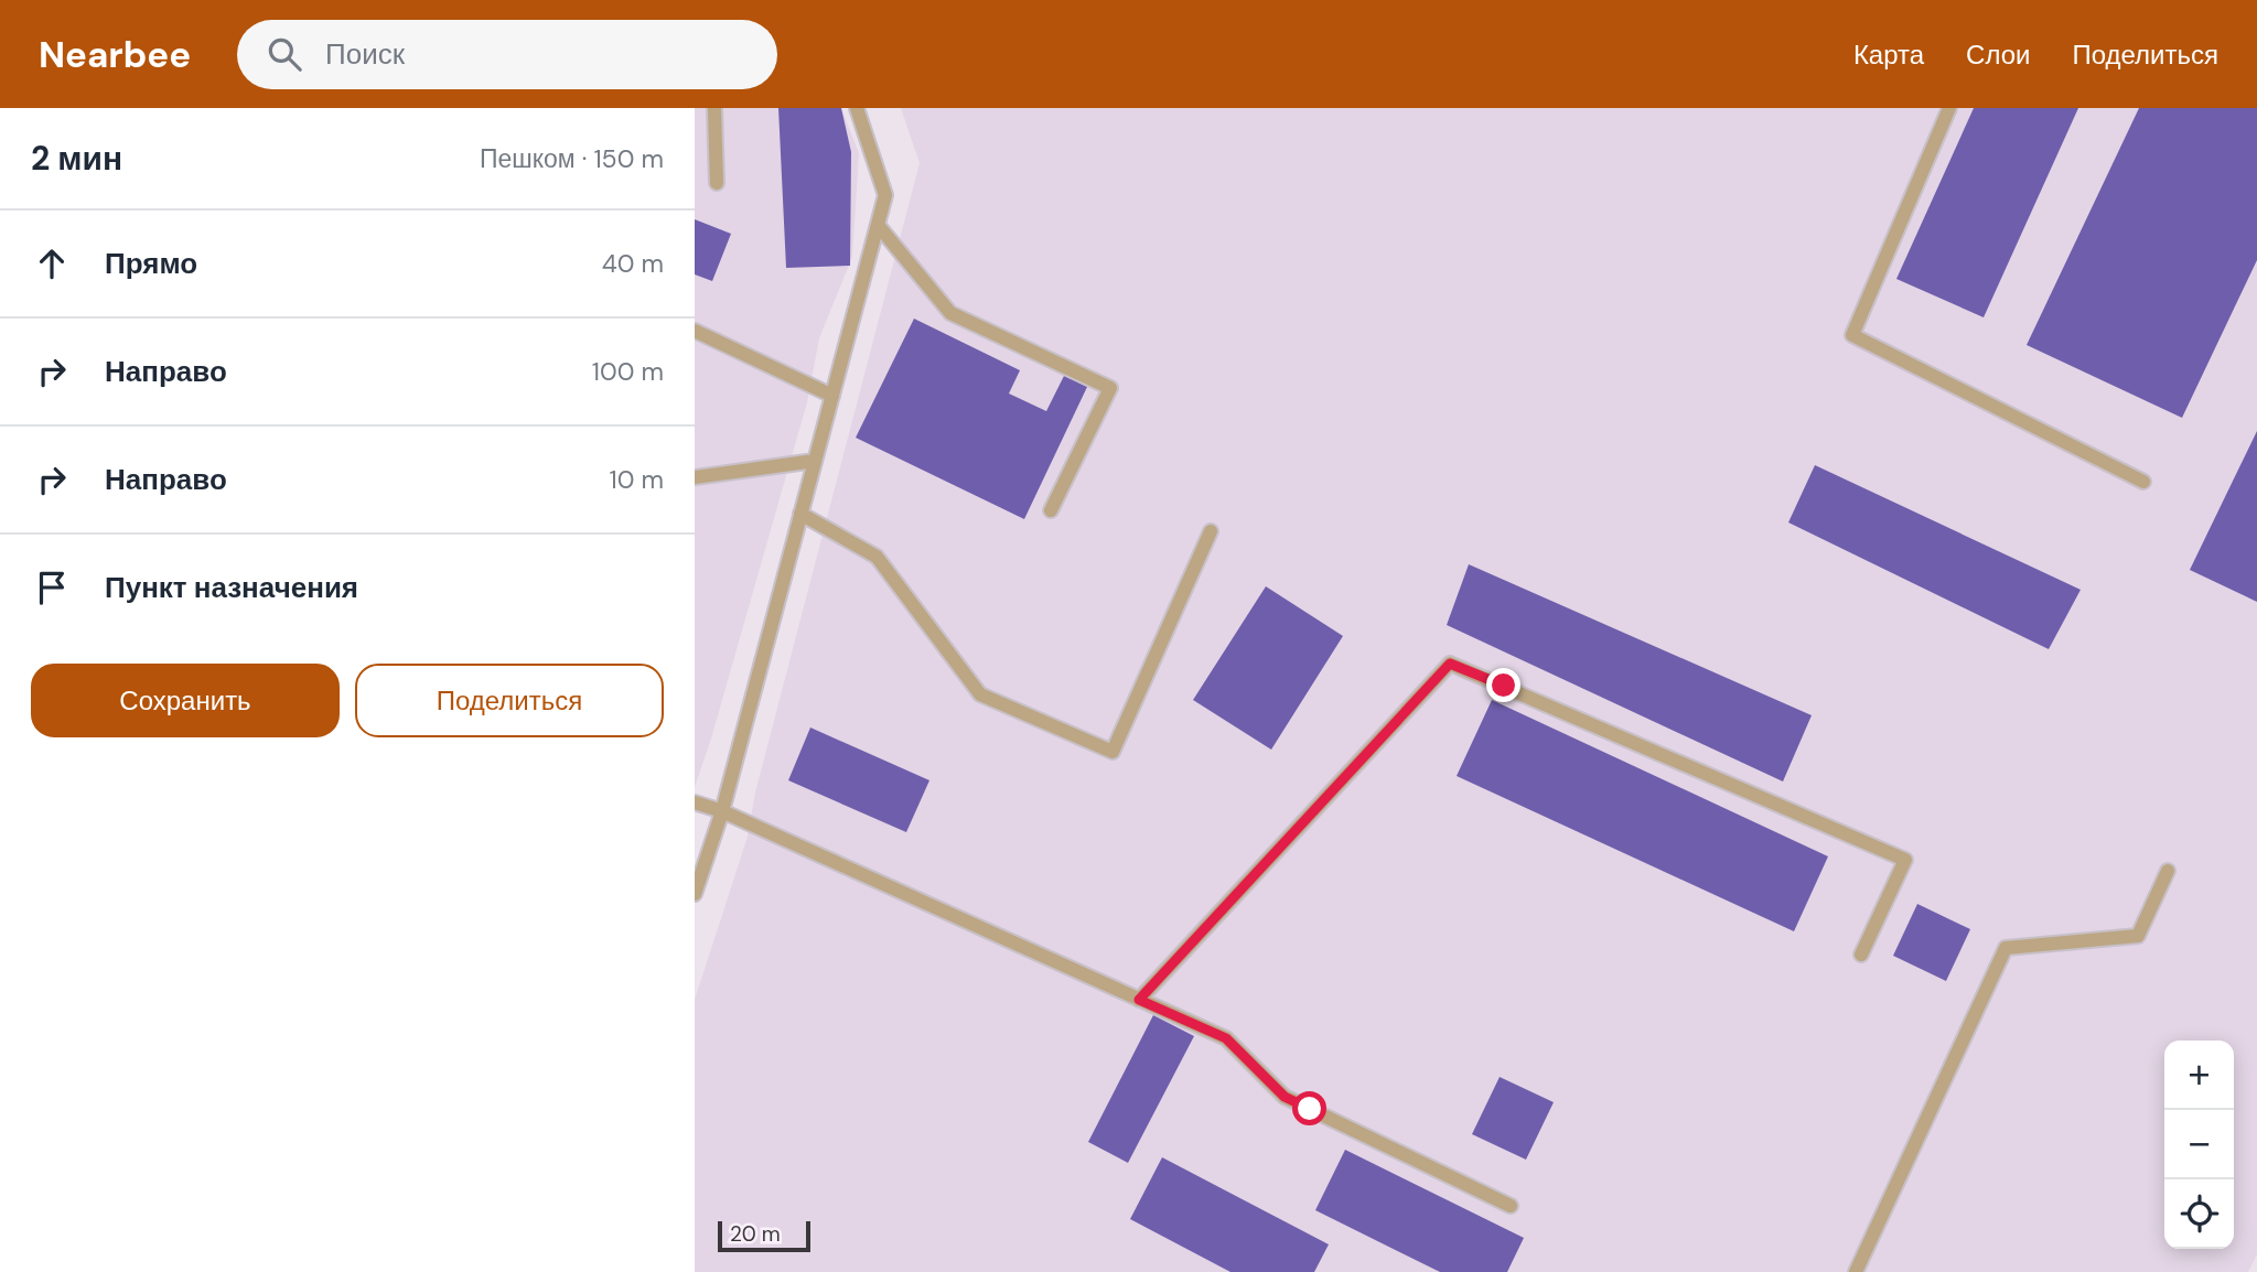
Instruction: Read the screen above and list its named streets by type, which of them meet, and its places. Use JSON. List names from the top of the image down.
{
  "scale_bar": "20 m",
  "page": {
    "header": "Nearbee",
    "search": "Поиск",
    "nav": ["Карта", "Слои", "Поделиться"],
    "heading": ["2 мин", "Пешком · 150 m"],
    "list": [
      ["Прямо", "40 m"],
      ["Направо", "100 m"],
      ["Направо", "10 m"],
      "Пункт назначения"
    ],
    "buttons": ["Сохранить", "Поделиться"],
    "map_buttons": ["+", "−"],
    "scale": "20 m"
  }
}
